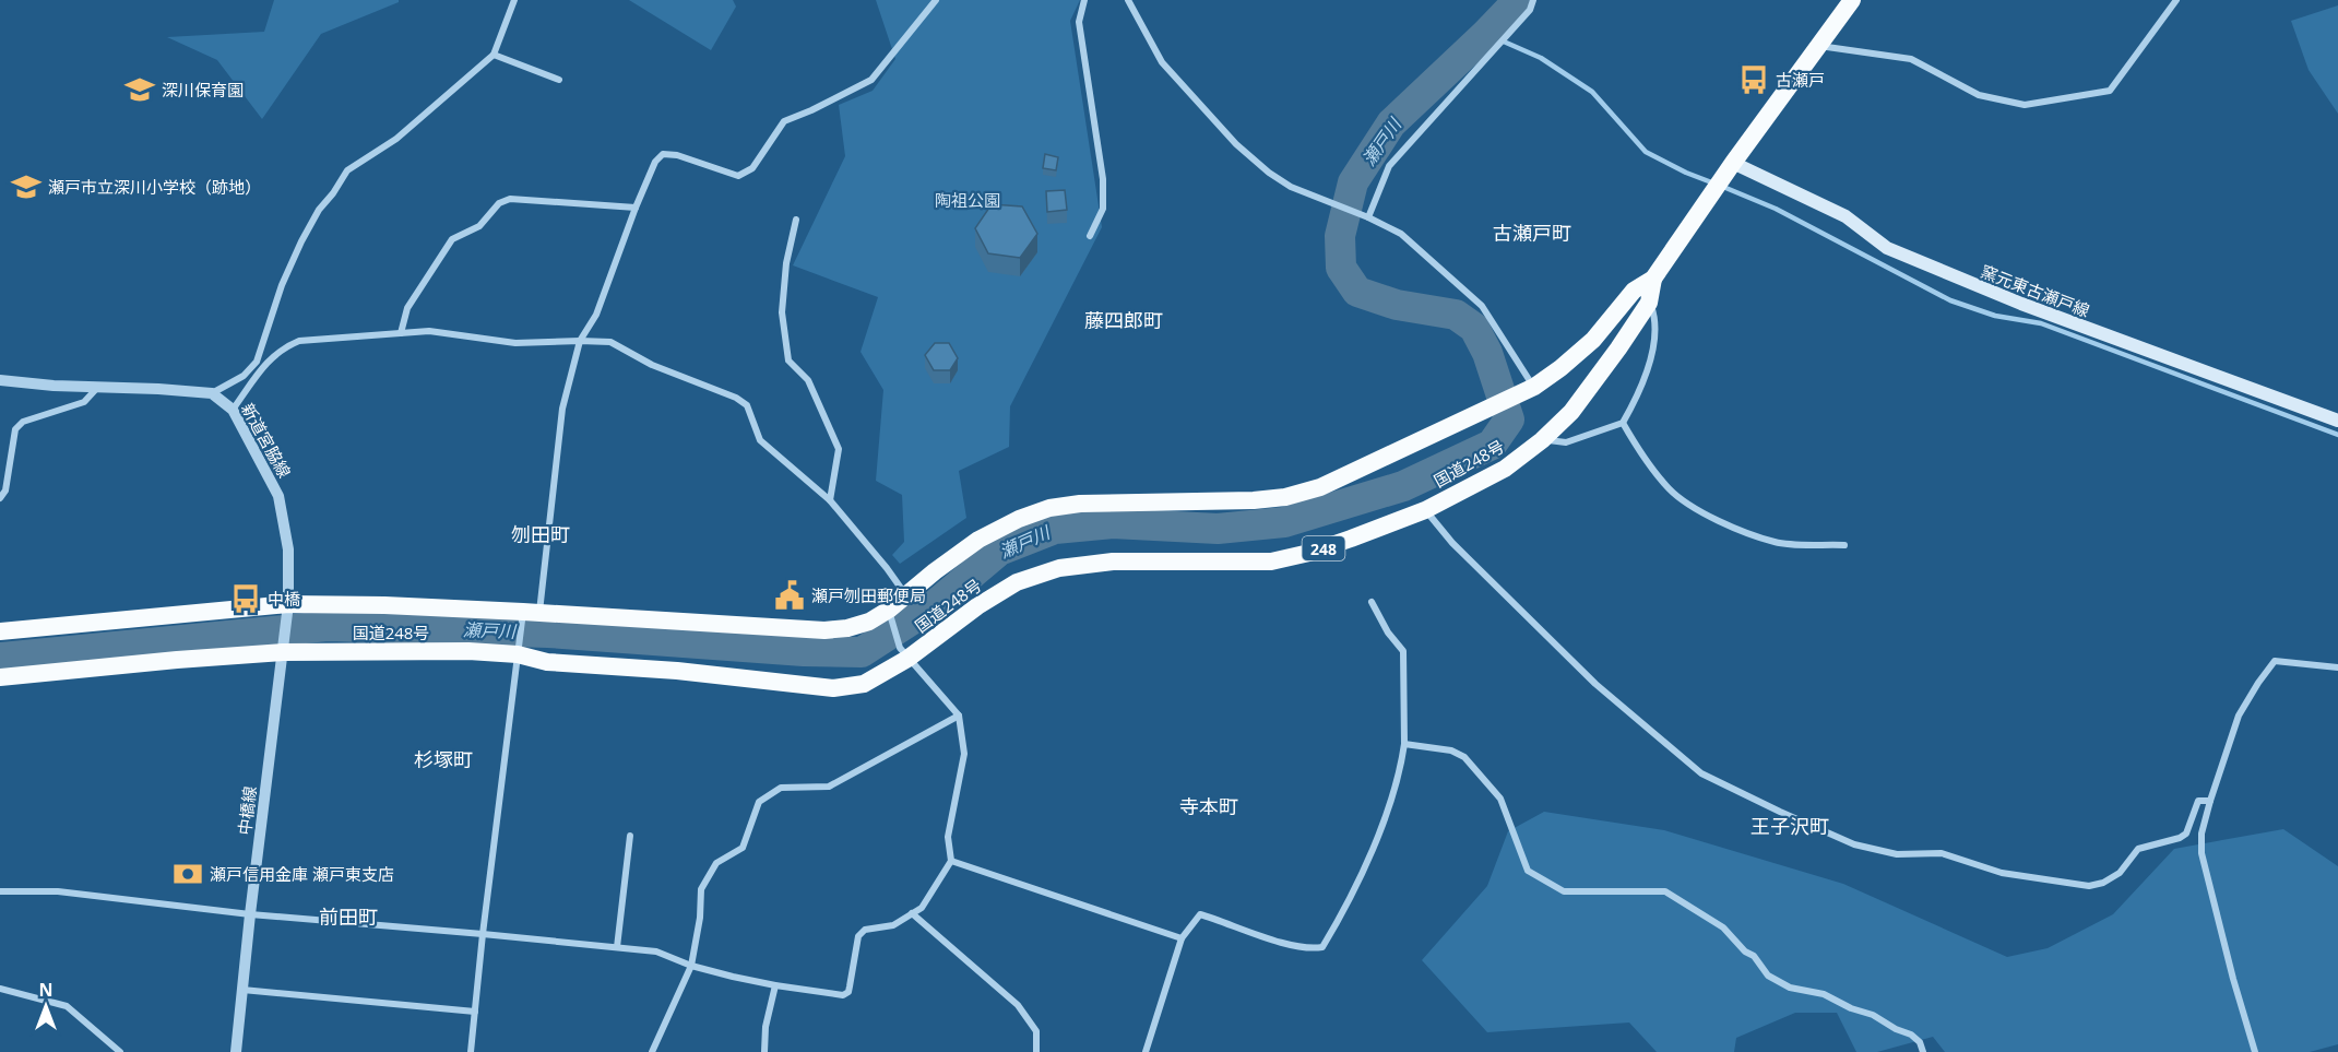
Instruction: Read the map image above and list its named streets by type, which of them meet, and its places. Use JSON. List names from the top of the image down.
{
  "streets": {
    "highway": ["国道248号", "248"],
    "main road": ["窯元東古瀬戸線"],
    "street": ["新道宮脇線", "中橋線"]
  },
  "crossings": [
    ["窯元東古瀬戸線", "国道248号"],
    ["新道宮脇線", "国道248号"],
    ["新道宮脇線", "中橋線"],
    ["国道248号", "中橋線"]
  ],
  "districts": [
    "古瀬戸町",
    "藤四郎町",
    "刎田町",
    "杉塚町",
    "寺本町",
    "王子沢町",
    "前田町"
  ],
  "water": ["瀬戸川"],
  "parks": ["陶祖公園"],
  "places": {
    "bus stop": ["古瀬戸", "中橋"],
    "school or university": ["深川保育園", "瀬戸市立深川小学校（跡地）"],
    "public building": ["瀬戸刎田郵便局"],
    "bank": ["瀬戸信用金庫 瀬戸東支店"]
  },
  "north": "top"
}
